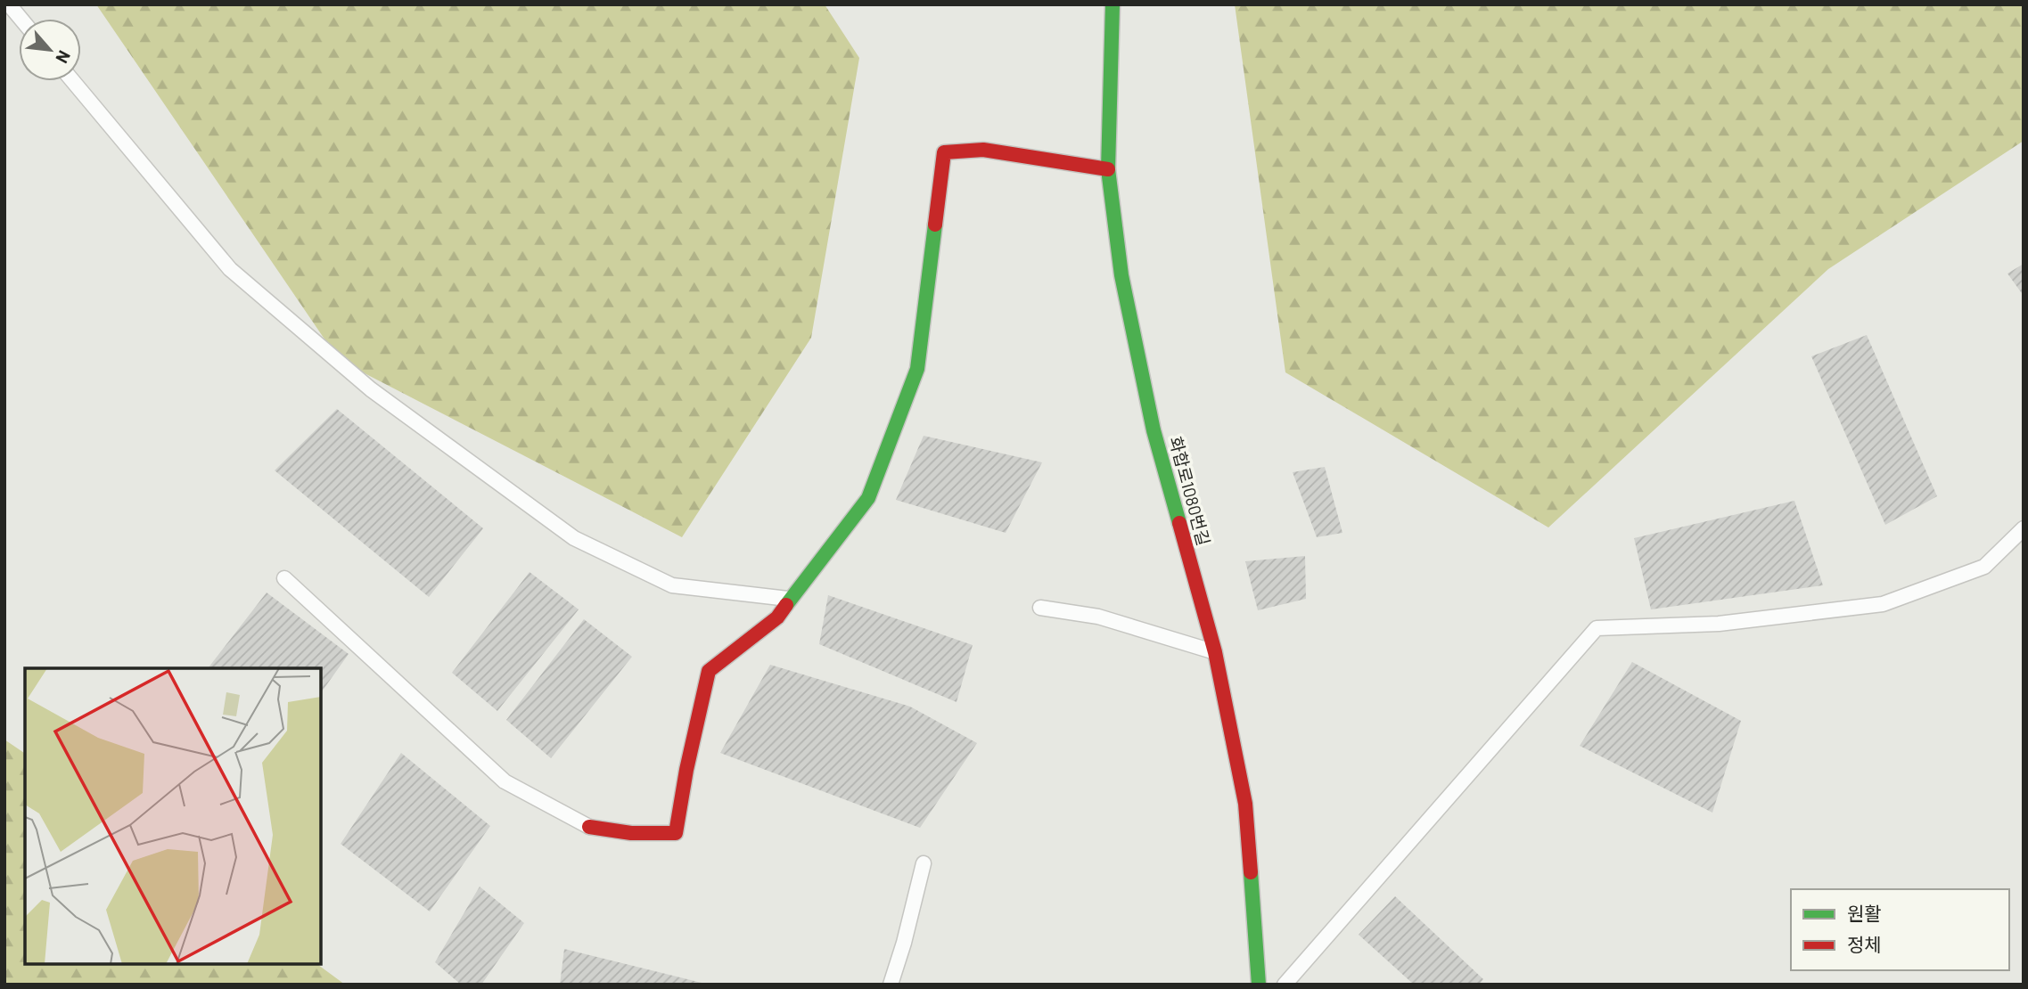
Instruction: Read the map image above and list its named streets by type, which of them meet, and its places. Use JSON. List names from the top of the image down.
{
  "streets": {
    "street": ["화합로1080번길"]
  },
  "legend": ["원활", "정체"],
  "north": "bottom right"
}
